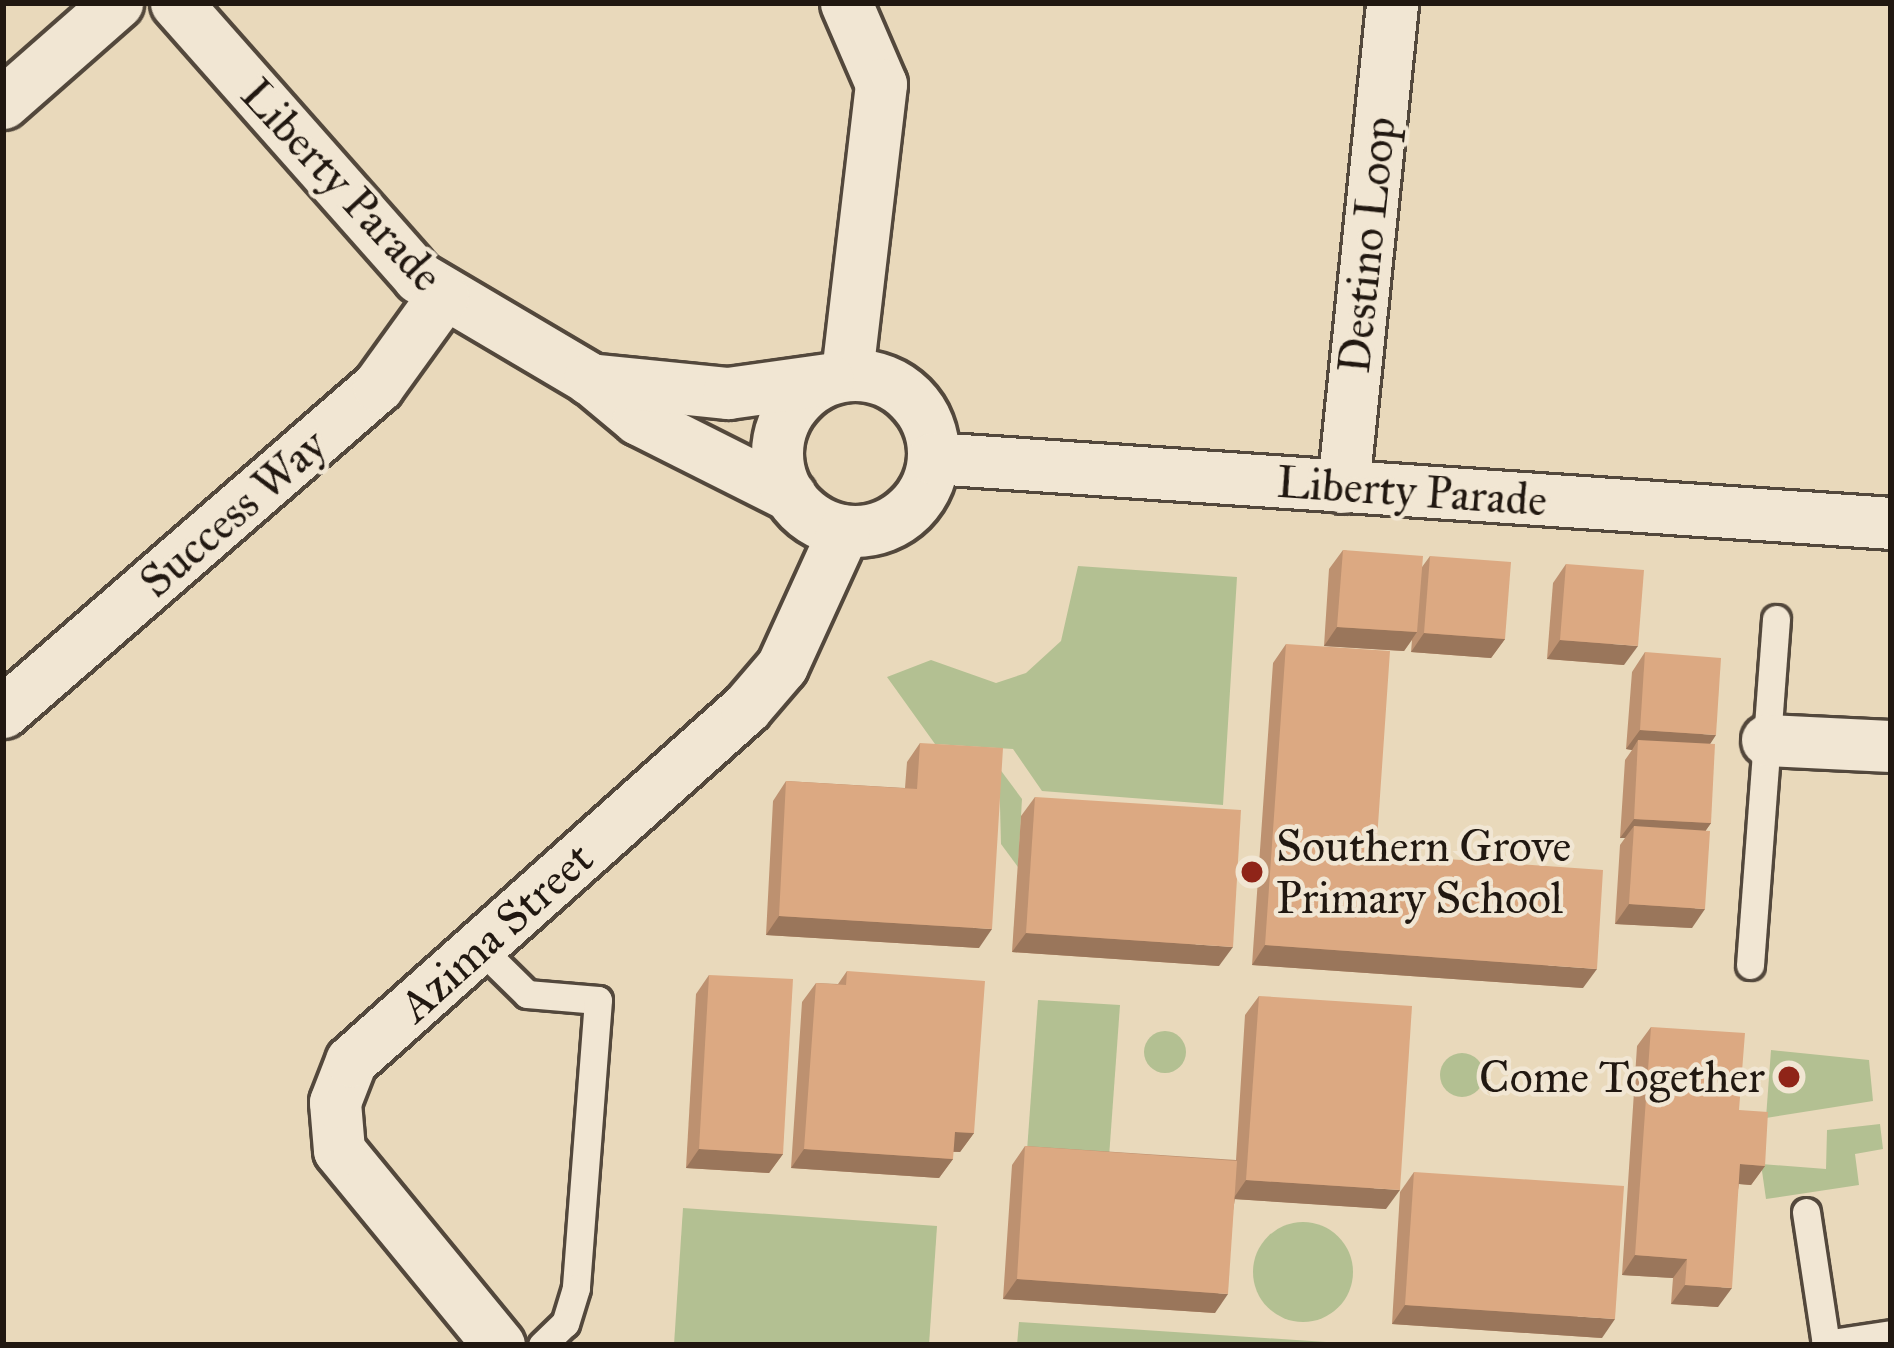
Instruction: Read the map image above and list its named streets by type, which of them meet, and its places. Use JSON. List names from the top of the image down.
{
  "streets": {
    "street": [
      "Liberty Parade",
      "Destino Loop",
      "Success Way",
      "Azima Street"
    ]
  },
  "crossings": [
    ["Liberty Parade", "Destino Loop"],
    ["Liberty Parade", "Success Way"],
    ["Liberty Parade", "Azima Street"]
  ],
  "places": ["Southern Grove Primary School", "Come Together"]
}
